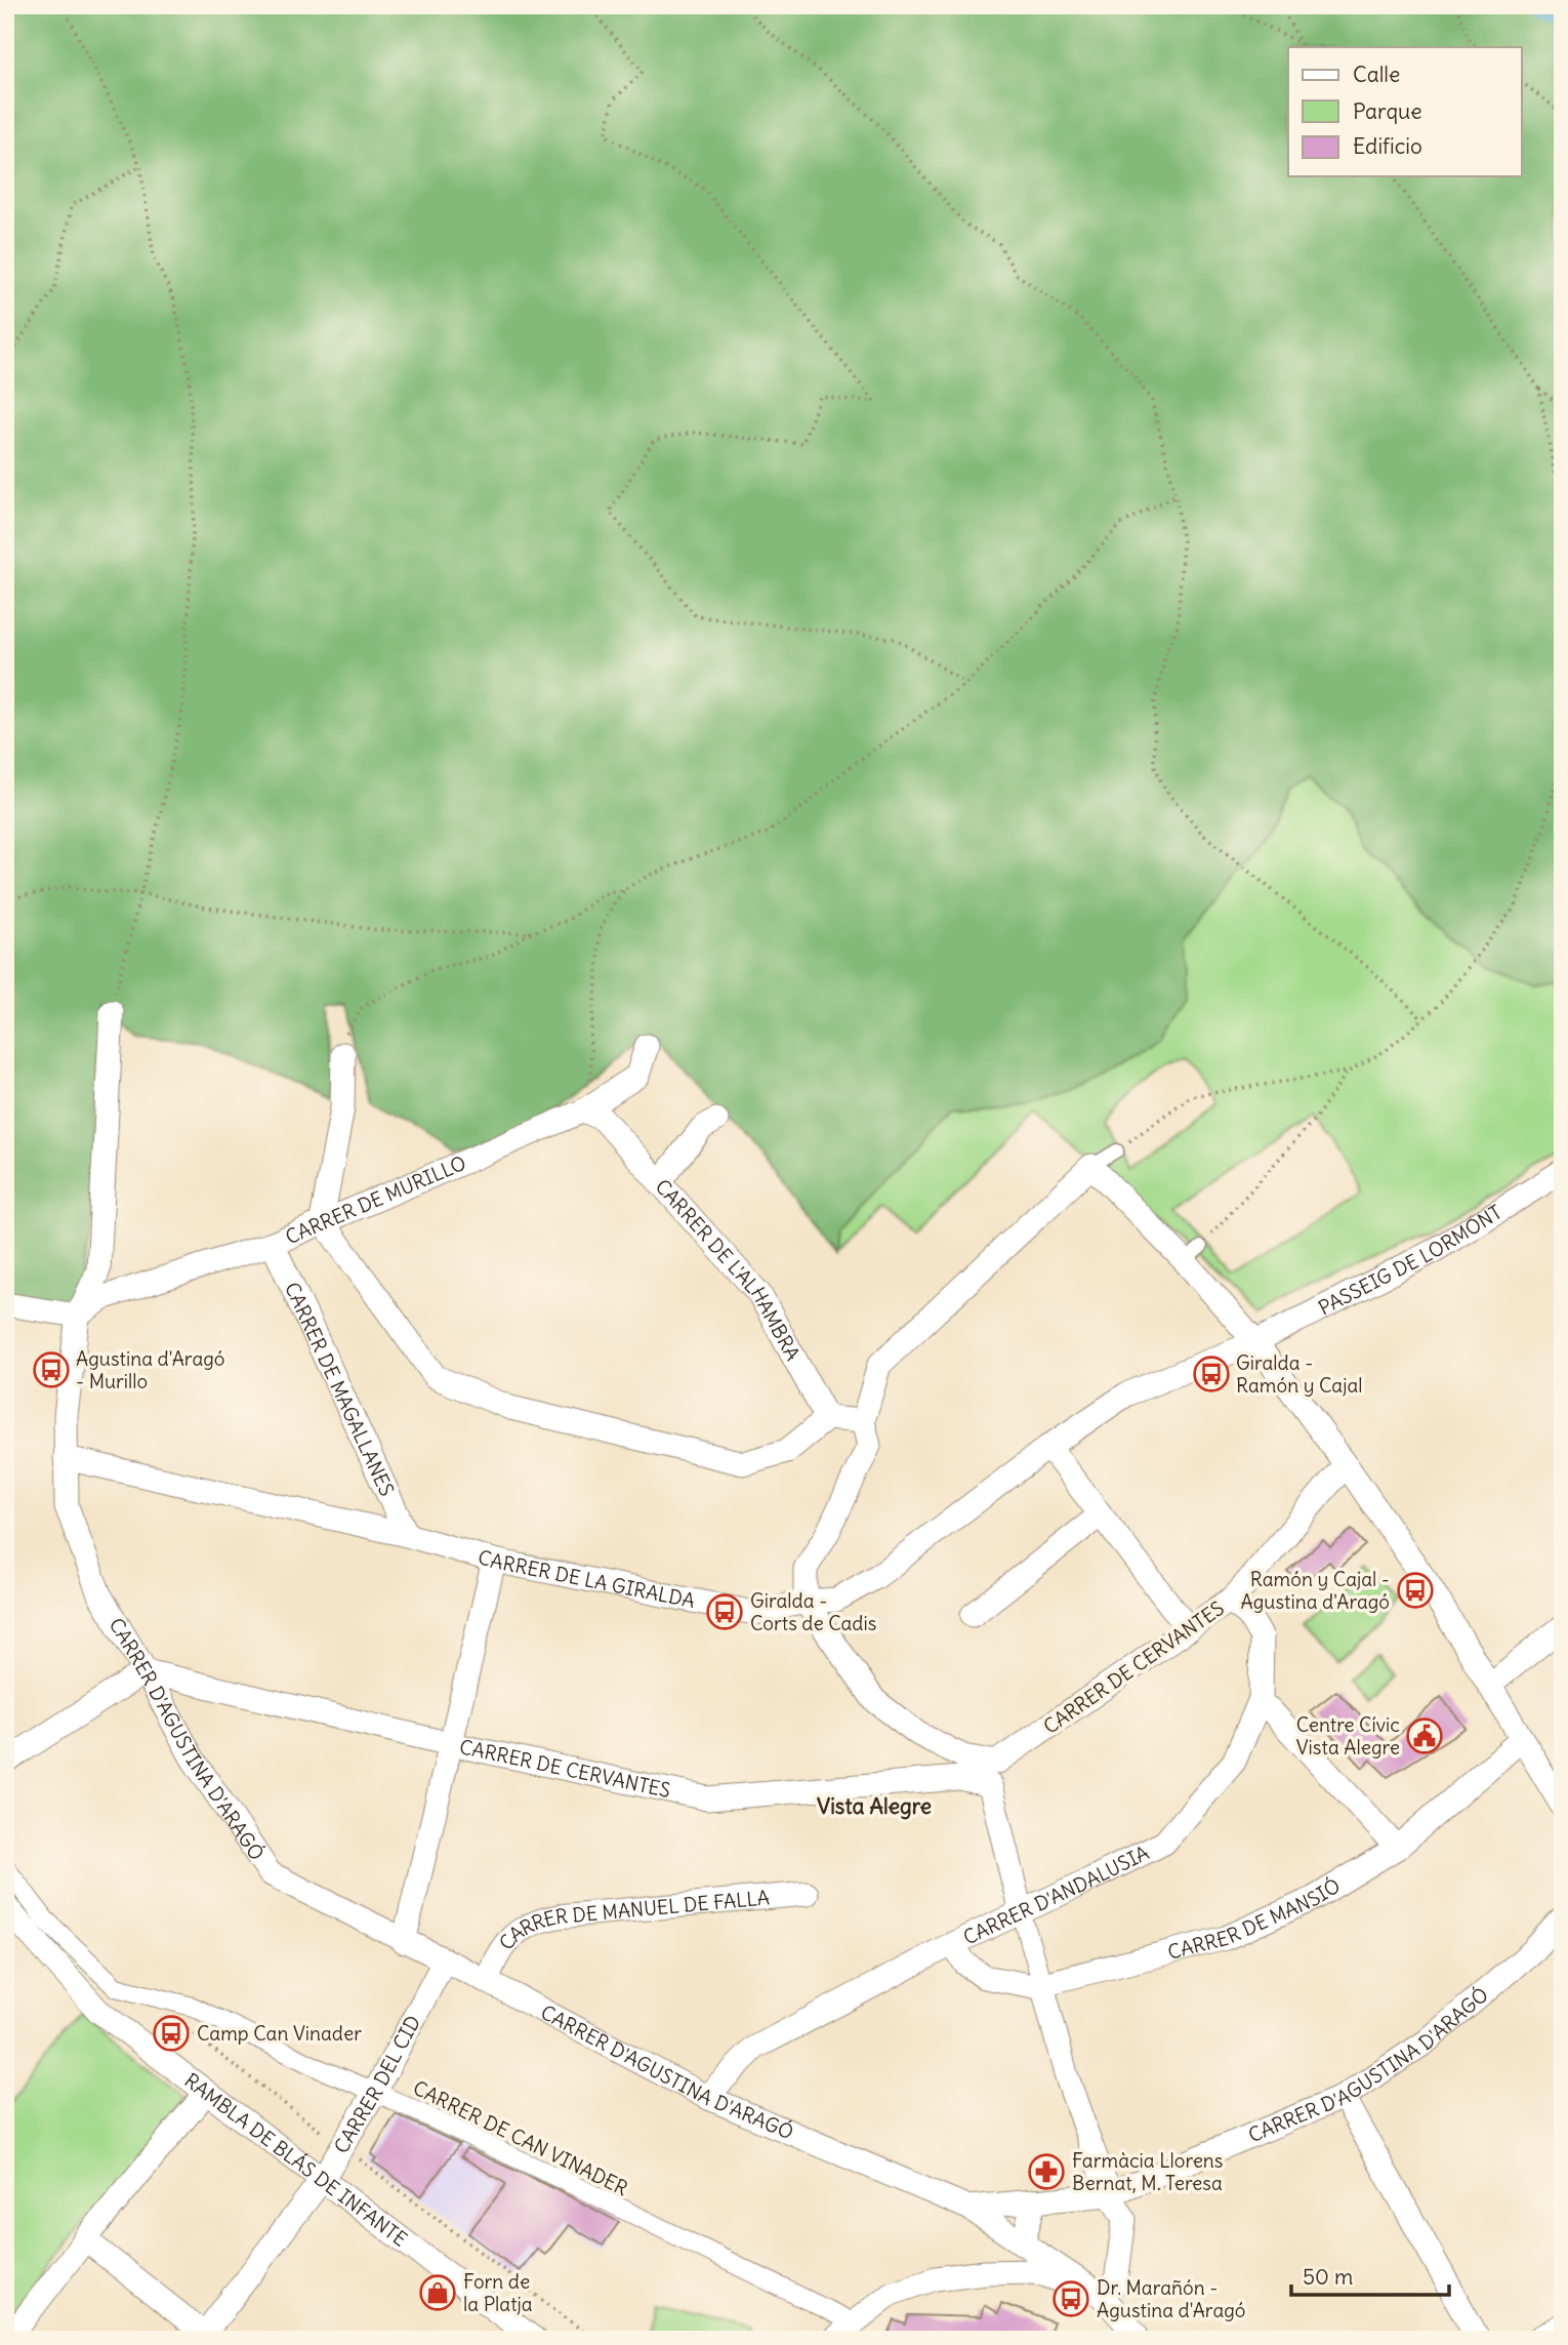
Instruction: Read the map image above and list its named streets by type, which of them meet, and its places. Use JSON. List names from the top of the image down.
{
  "streets": {
    "street": [
      "CARRER DE MURILLO",
      "PASSEIG DE LORMONT",
      "CARRER DE L'ALHAMBRA",
      "CARRER DE MAGALLANES",
      "CARRER DE LA GIRALDA",
      "CARRER DE CERVANTES",
      "CARRER D'AGUSTINA D'ARAGÓ",
      "CARRER D'ANDALUSIA",
      "CARRER DE MANSIÓ",
      "CARRER DE MANUEL DE FALLA",
      "CARRER DEL CID",
      "CARRER DE CAN VINADER",
      "RAMBLA DE BLÁS DE INFANTE"
    ]
  },
  "crossings": [
    ["CARRER DE MURILLO", "CARRER DE L'ALHAMBRA"],
    ["CARRER DE MURILLO", "CARRER DE MAGALLANES"],
    ["CARRER DE MURILLO", "CARRER D'AGUSTINA D'ARAGÓ"],
    ["PASSEIG DE LORMONT", "CARRER DE LA GIRALDA"],
    ["CARRER DE MAGALLANES", "CARRER DE LA GIRALDA"],
    ["CARRER DE LA GIRALDA", "CARRER D'AGUSTINA D'ARAGÓ"],
    ["CARRER DE CERVANTES", "CARRER D'AGUSTINA D'ARAGÓ"],
    ["CARRER DE CERVANTES", "CARRER D'ANDALUSIA"],
    ["CARRER D'AGUSTINA D'ARAGÓ", "CARRER D'ANDALUSIA"],
    ["CARRER D'AGUSTINA D'ARAGÓ", "CARRER DE MANUEL DE FALLA"],
    ["CARRER D'AGUSTINA D'ARAGÓ", "CARRER DEL CID"],
    ["CARRER D'ANDALUSIA", "CARRER DE MANSIÓ"],
    ["CARRER DEL CID", "CARRER DE CAN VINADER"],
    ["CARRER DEL CID", "RAMBLA DE BLÁS DE INFANTE"]
  ],
  "districts": ["Vista Alegre"],
  "places": {
    "bus stop": [
      "Agustina d'Aragó - Murillo",
      "Giralda - Ramón y Cajal",
      "Ramón y Cajal - Agustina d'Aragó",
      "Giralda - Corts de Cadis",
      "Camp Can Vinader",
      "Dr. Marañón - Agustina d'Aragó"
    ],
    "public building": ["Centre Cívic Vista Alegre"],
    "pharmacy": ["Farmàcia Llorens Bernat, M. Teresa"],
    "shop": ["Forn de la Platja"]
  },
  "legend": ["Calle", "Parque", "Edificio"],
  "scale_bar": "50 m"
}
